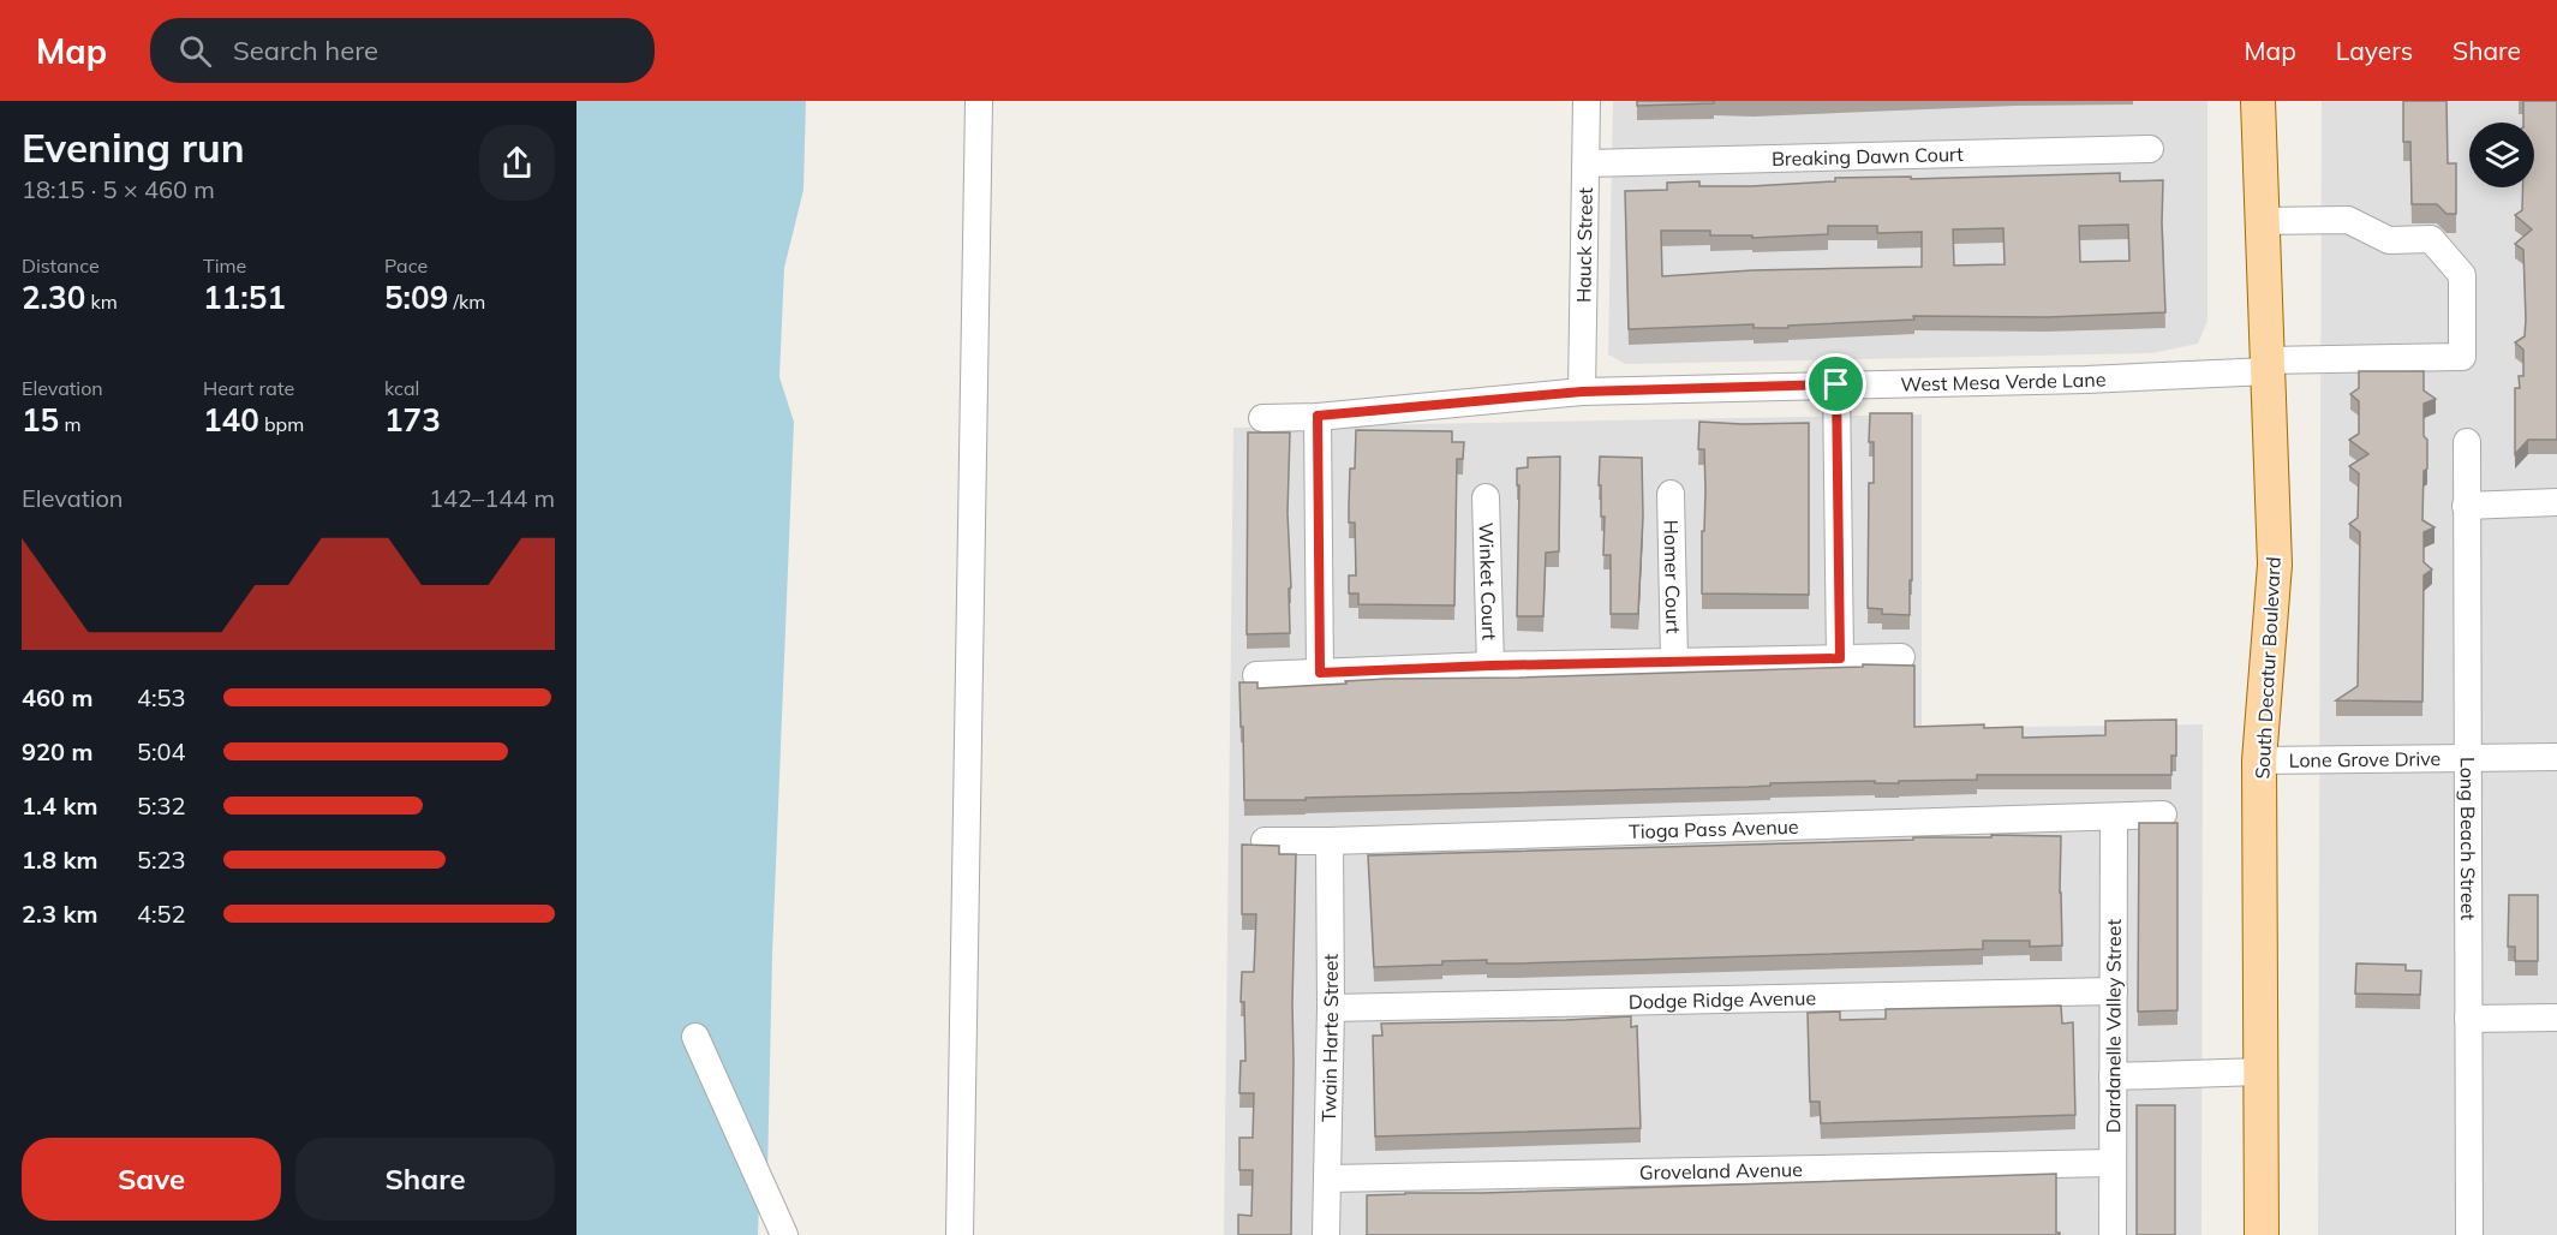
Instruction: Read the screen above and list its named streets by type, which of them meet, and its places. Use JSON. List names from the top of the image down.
{
  "streets": {
    "main road": ["South Decatur Boulevard"],
    "street": [
      "Breaking Dawn Court",
      "Hauck Street",
      "West Mesa Verde Lane",
      "Homer Court",
      "Winket Court",
      "Lone Grove Drive",
      "Tioga Pass Avenue",
      "Long Beach Street",
      "Dodge Ridge Avenue",
      "Dardanelle Valley Street",
      "Twain Harte Street",
      "Groveland Avenue"
    ]
  },
  "crossings": [
    ["Breaking Dawn Court", "Hauck Street"],
    ["Hauck Street", "West Mesa Verde Lane"],
    ["West Mesa Verde Lane", "South Decatur Boulevard"],
    ["South Decatur Boulevard", "Lone Grove Drive"],
    ["Lone Grove Drive", "Long Beach Street"],
    ["Tioga Pass Avenue", "Dardanelle Valley Street"],
    ["Tioga Pass Avenue", "Twain Harte Street"],
    ["Dodge Ridge Avenue", "Dardanelle Valley Street"],
    ["Dodge Ridge Avenue", "Twain Harte Street"],
    ["Dardanelle Valley Street", "Groveland Avenue"],
    ["Twain Harte Street", "Groveland Avenue"]
  ],
  "page": {
    "header": "Map",
    "search": "Search here",
    "nav": ["Map", "Layers", "Share"],
    "heading": ["Evening run", "18:15 · 5 × 460 m"],
    "stats": [
      ["Distance", "2.30 km"],
      ["Time", "11:51"],
      ["Pace", "5:09 /km"],
      ["Elevation", "15 m"],
      ["Heart rate", "140 bpm"],
      ["kcal", "173"]
    ],
    "chart": ["Elevation", "142–144 m"],
    "list": [
      {
        "name": "460 m",
        "note": "4:53"
      },
      {
        "name": "920 m",
        "note": "5:04"
      },
      {
        "name": "1.4 km",
        "note": "5:32"
      },
      {
        "name": "1.8 km",
        "note": "5:23"
      },
      {
        "name": "2.3 km",
        "note": "4:52"
      }
    ],
    "buttons": ["Save", "Share"]
  }
}
